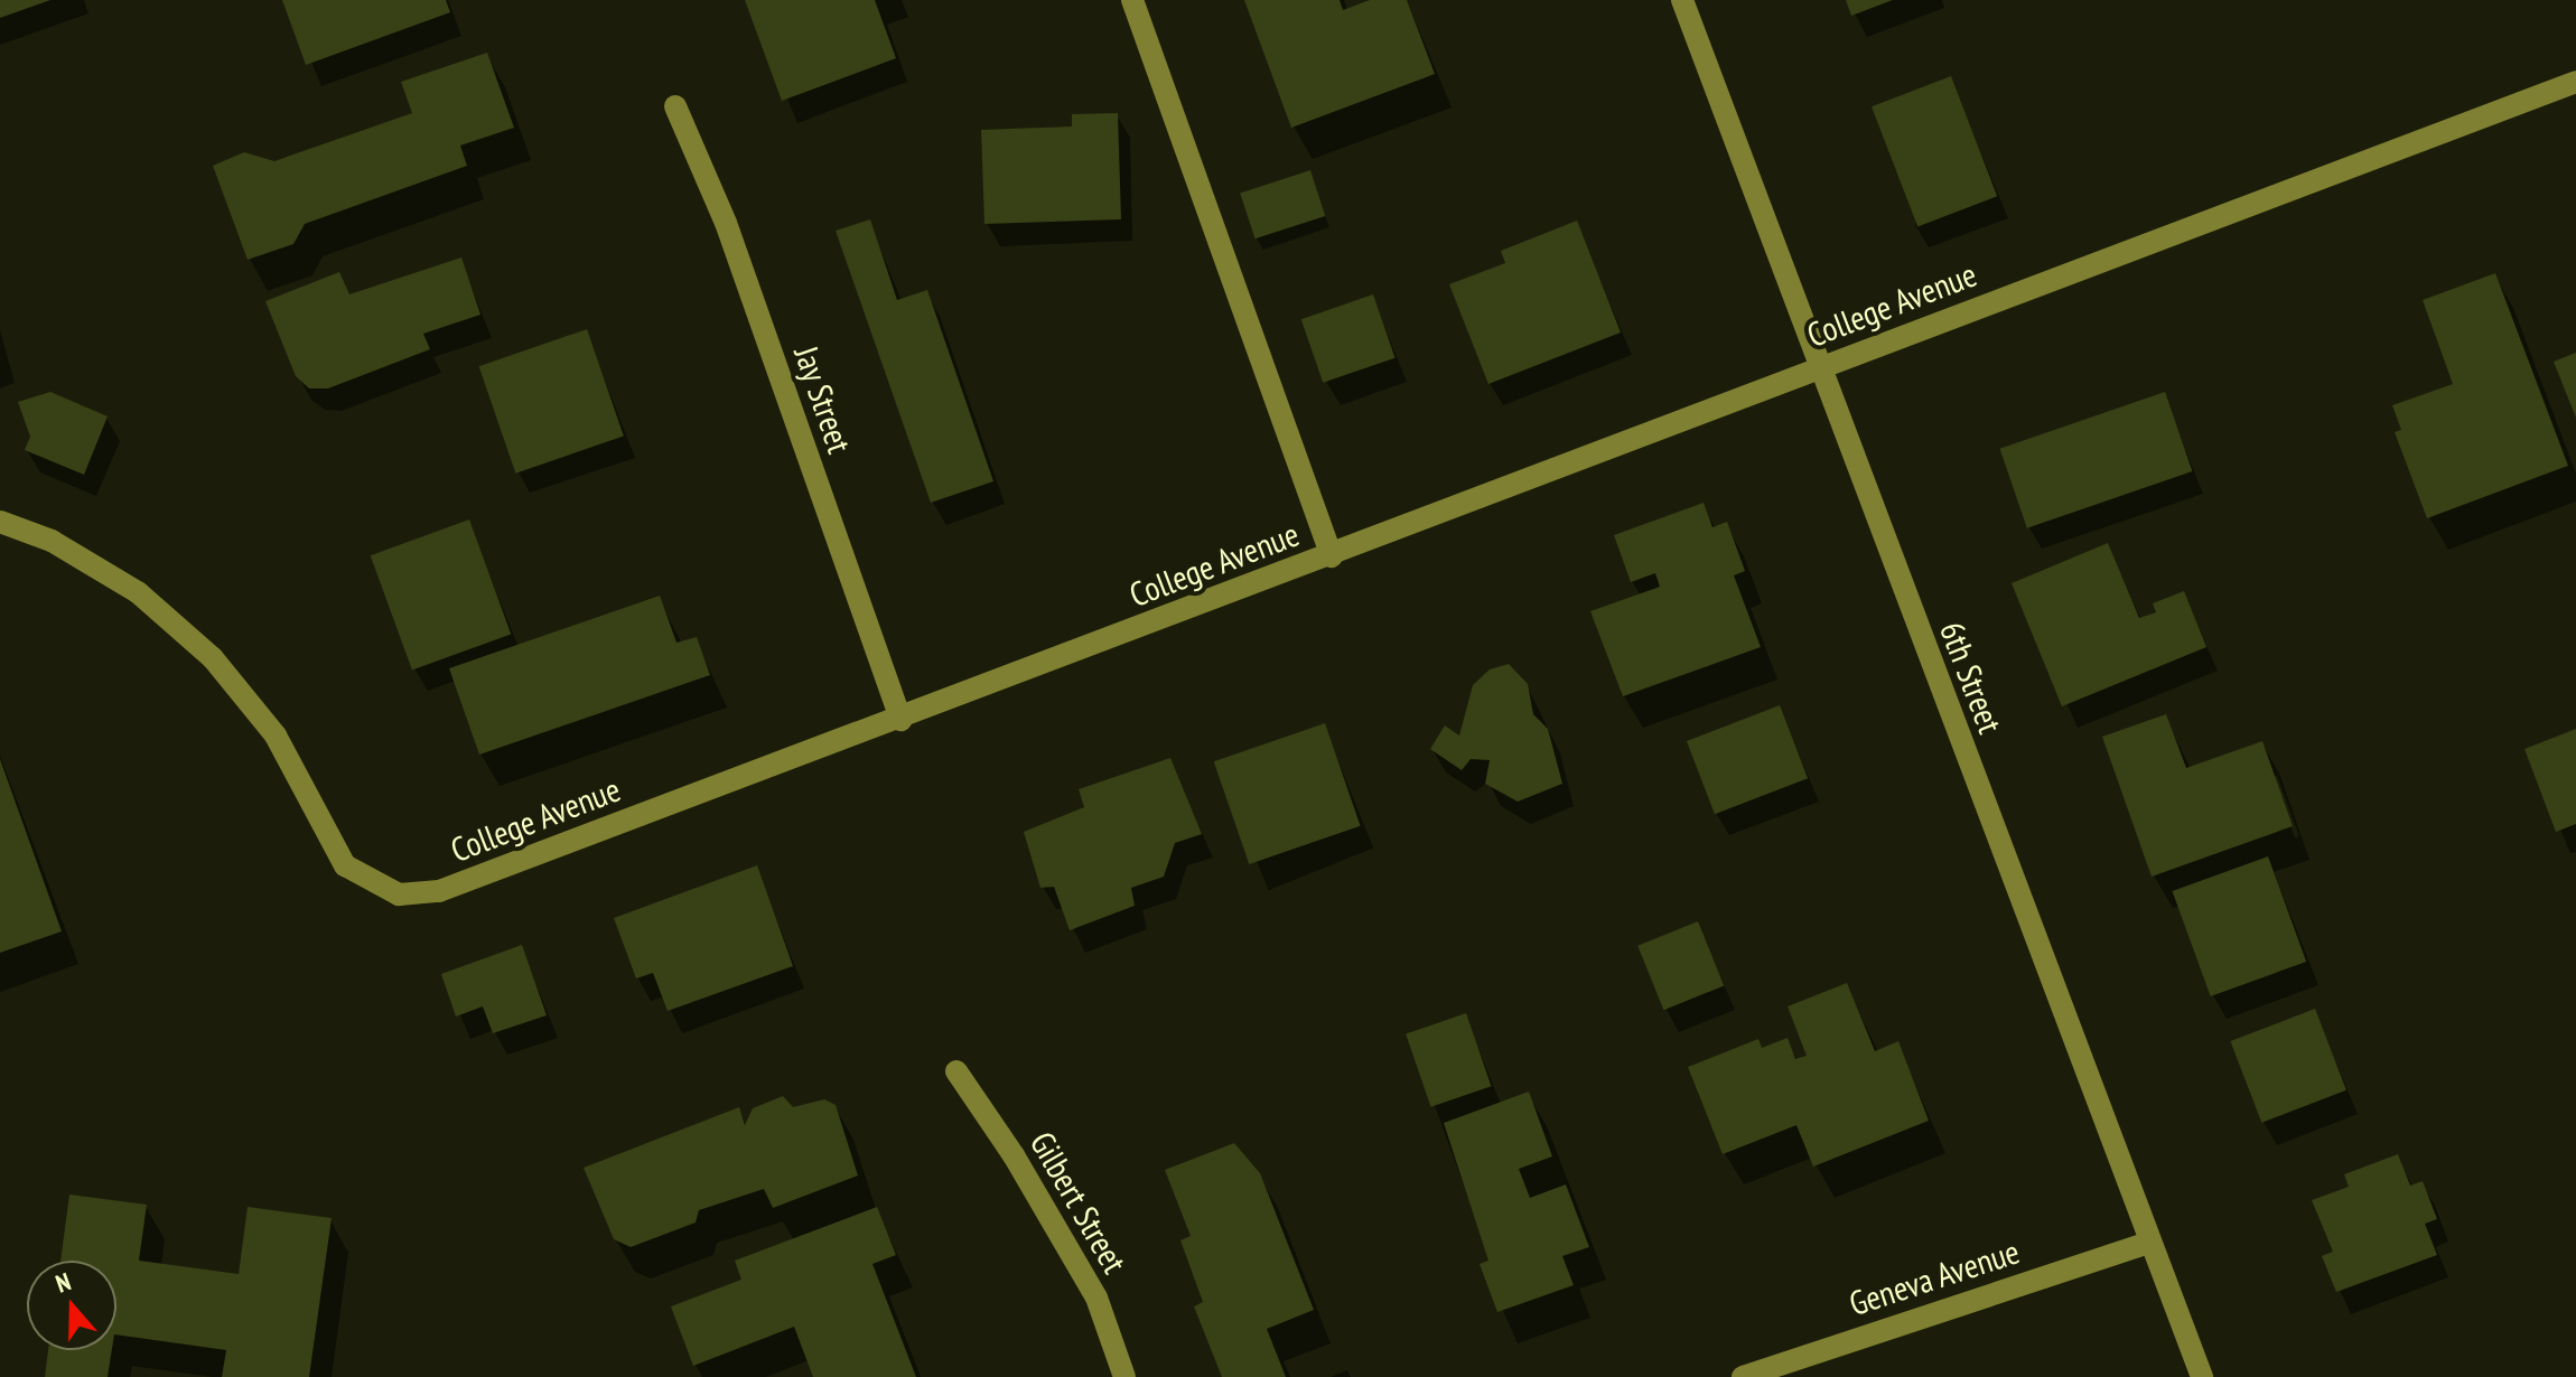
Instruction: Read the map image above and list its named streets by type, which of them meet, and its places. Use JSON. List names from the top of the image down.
{
  "streets": {
    "street": [
      "College Avenue",
      "Jay Street",
      "6th Street",
      "Gilbert Street",
      "Geneva Avenue"
    ]
  },
  "crossings": [
    ["College Avenue", "Jay Street"],
    ["College Avenue", "6th Street"],
    ["6th Street", "Geneva Avenue"]
  ],
  "north": "top"
}
